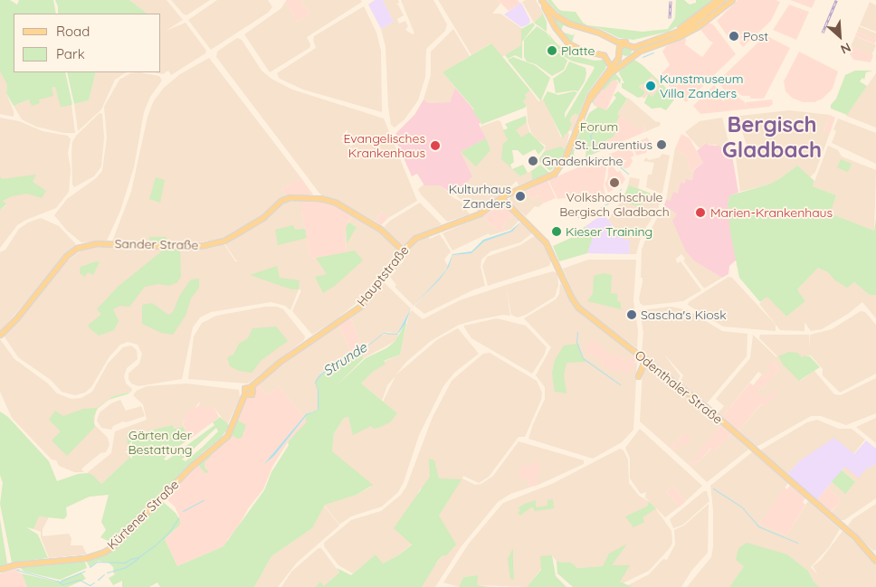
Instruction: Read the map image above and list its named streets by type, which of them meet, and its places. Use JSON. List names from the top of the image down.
{
  "streets": {
    "main road": [
      "Sander Straße",
      "Hauptstraße",
      "Odenthaler Straße",
      "Kürtener Straße"
    ]
  },
  "crossings": [
    ["Sander Straße", "Hauptstraße"],
    ["Hauptstraße", "Odenthaler Straße"],
    ["Hauptstraße", "Kürtener Straße"]
  ],
  "districts": ["Bergisch Gladbach"],
  "water": ["Strunde"],
  "parks": ["Forum", "Gärten der Bestattung"],
  "places": [
    "Post",
    "Platte",
    "Kunstmuseum Villa Zanders",
    "St. Laurentius",
    "Evangelisches Krankenhaus",
    "Gnadenkirche",
    "Volkshochschule Bergisch Gladbach",
    "Kulturhaus Zanders",
    "Marien-Krankenhaus",
    "Kieser Training",
    "Sascha's Kiosk"
  ],
  "legend": ["Road", "Park"],
  "north": "bottom right"
}
